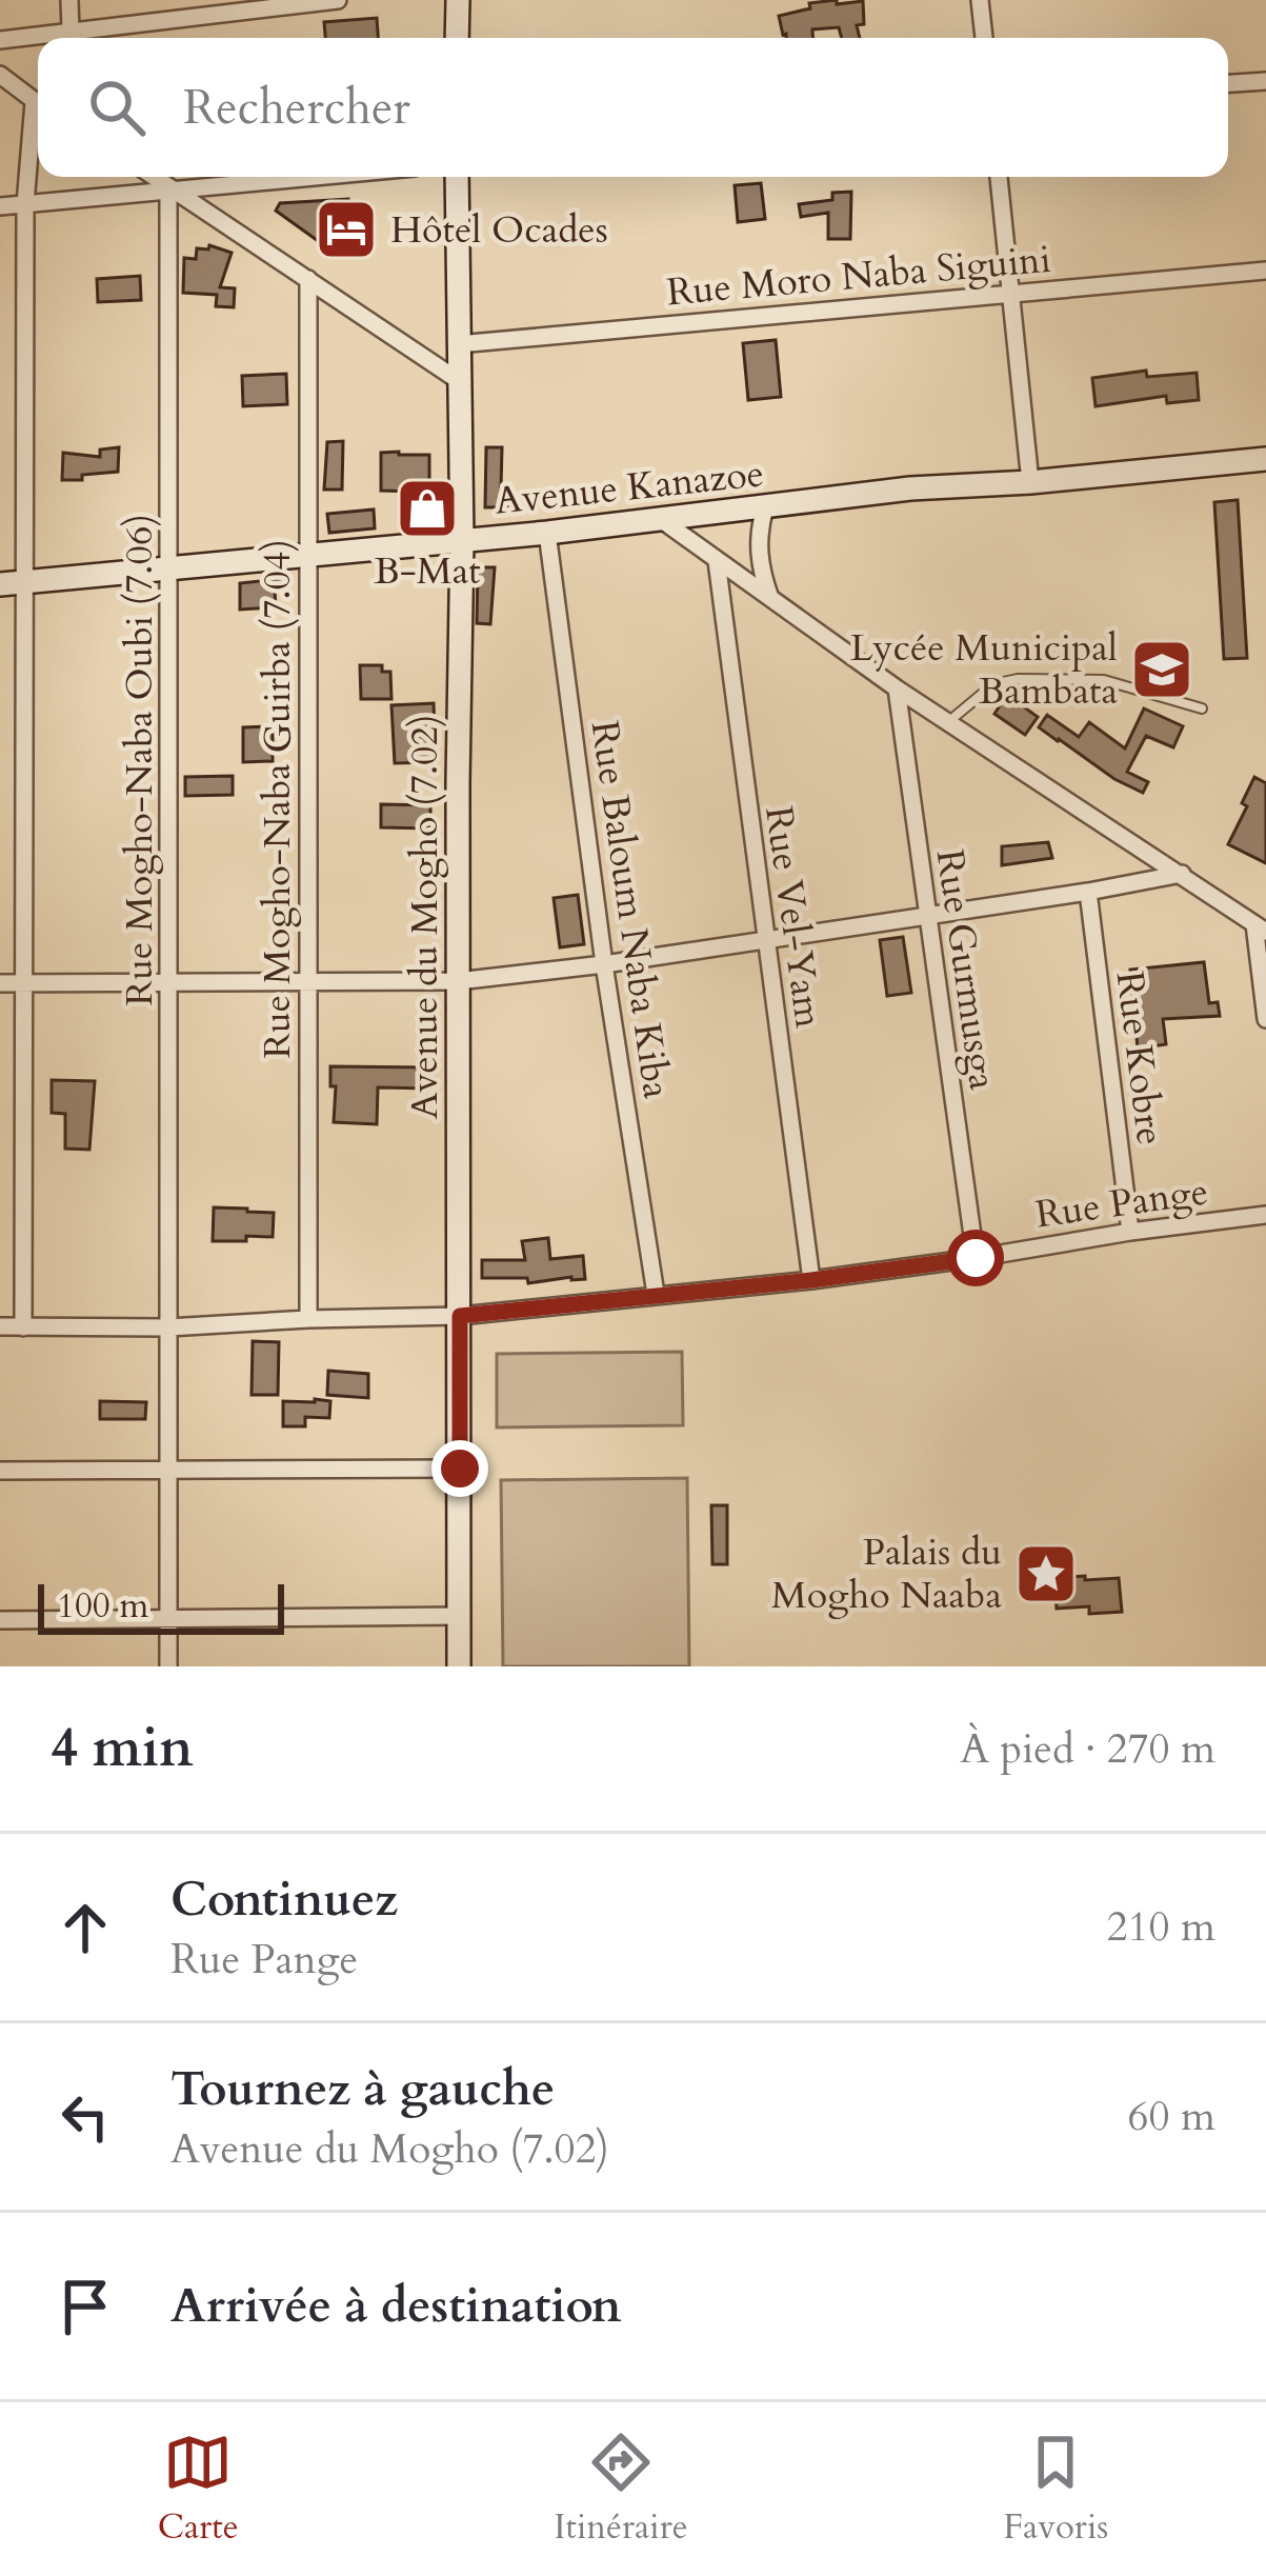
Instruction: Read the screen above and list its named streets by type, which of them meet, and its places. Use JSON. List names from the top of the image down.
{
  "streets": {
    "main road": ["Avenue Kanazoe", "Avenue du Mogho (7.02)"],
    "street": [
      "Rue Moro Naba Siguini",
      "Rue Mogho-Naba Oubi (7.06)",
      "Rue Mogho-Naba Guirba (7.04)",
      "Rue Baloum Naba Kiba",
      "Rue Vel-Yam",
      "Rue Gurmusga",
      "Rue Kobre",
      "Rue Pange"
    ]
  },
  "crossings": [
    ["Rue Moro Naba Siguini", "Avenue du Mogho (7.02)"],
    ["Avenue Kanazoe", "Rue Mogho-Naba Oubi (7.06)"],
    ["Avenue Kanazoe", "Rue Mogho-Naba Guirba (7.04)"],
    ["Avenue Kanazoe", "Rue Baloum Naba Kiba"],
    ["Avenue Kanazoe", "Avenue du Mogho (7.02)"],
    ["Rue Mogho-Naba Oubi (7.06)", "Rue Pange"],
    ["Rue Mogho-Naba Guirba (7.04)", "Rue Pange"],
    ["Rue Baloum Naba Kiba", "Rue Pange"],
    ["Avenue du Mogho (7.02)", "Rue Pange"],
    ["Rue Vel-Yam", "Rue Pange"],
    ["Rue Gurmusga", "Rue Pange"],
    ["Rue Kobre", "Rue Pange"]
  ],
  "places": {
    "hotel": ["Hôtel Ocades"],
    "shop": ["B-Mat"],
    "school or university": ["Lycée Municipal Bambata"],
    "place": ["Palais du Mogho Naaba"]
  },
  "scale_bar": "100 m",
  "page": {
    "search": "Rechercher",
    "scale": "100 m",
    "heading": ["4 min", "À pied · 270 m"],
    "list": [
      ["Continuez", "Rue Pange", "210 m"],
      ["Tournez à gauche", "Avenue du Mogho (7.02)", "60 m"],
      "Arrivée à destination"
    ],
    "nav": ["Carte", "Itinéraire", "Favoris"]
  }
}
